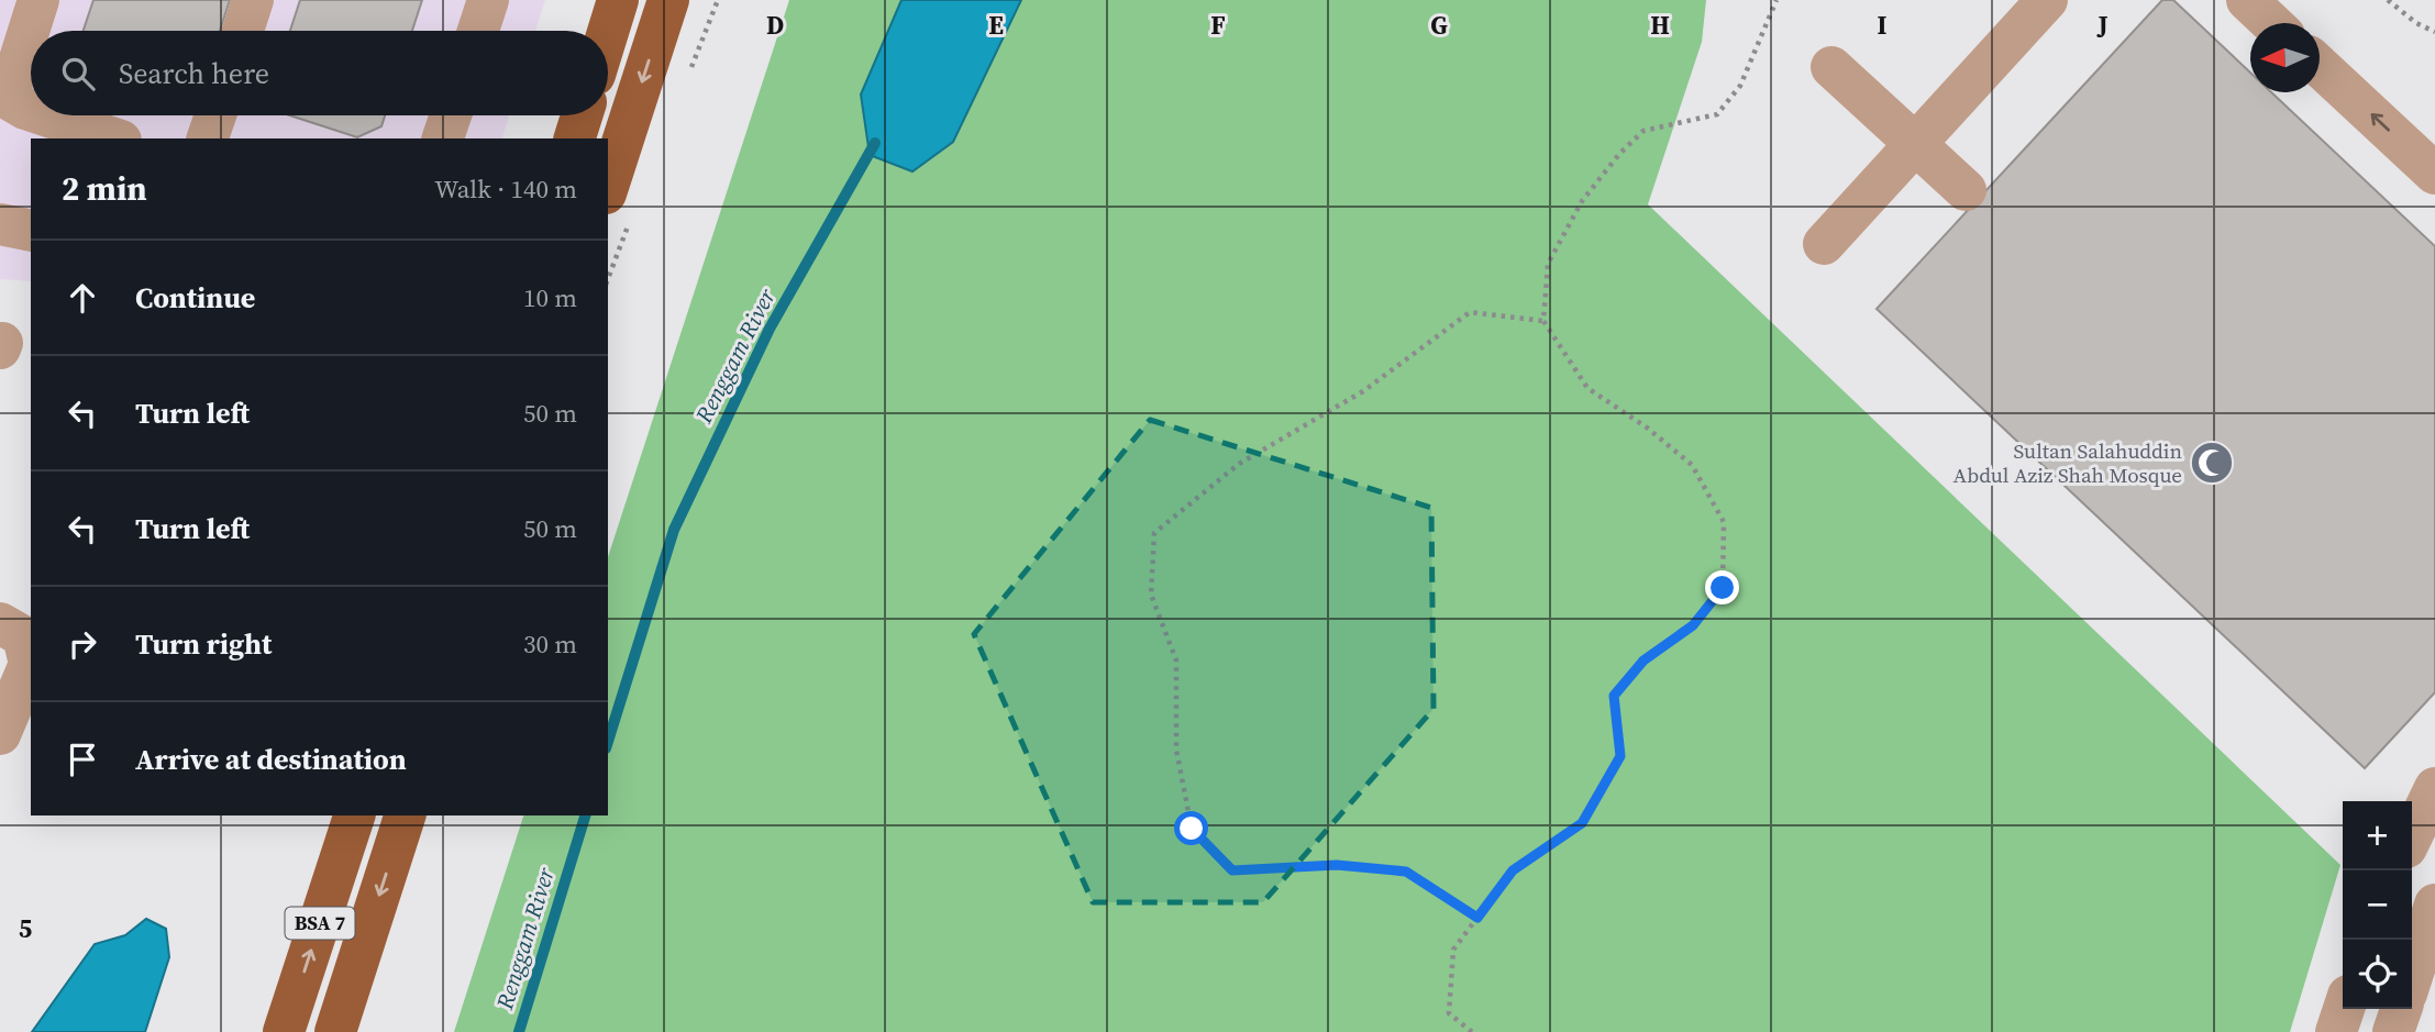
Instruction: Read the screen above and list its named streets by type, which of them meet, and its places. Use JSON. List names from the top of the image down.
{
  "streets": {
    "main road": ["BSA 7"]
  },
  "water": ["Renggam River"],
  "places": {
    "mosque": ["Sultan Salahuddin Abdul Aziz Shah Mosque"]
  },
  "north": "left",
  "page": {
    "search": "Search here",
    "heading": ["2 min", "Walk · 140 m"],
    "list": [
      ["Continue", "10 m"],
      ["Turn left", "50 m"],
      ["Turn left", "50 m"],
      ["Turn right", "30 m"],
      "Arrive at destination"
    ],
    "map_buttons": ["+", "−"]
  },
  "grid": {
    "columns": [
      "D",
      "E",
      "F",
      "G",
      "H",
      "I",
      "J"
    ],
    "rows": ["5"]
  }
}
